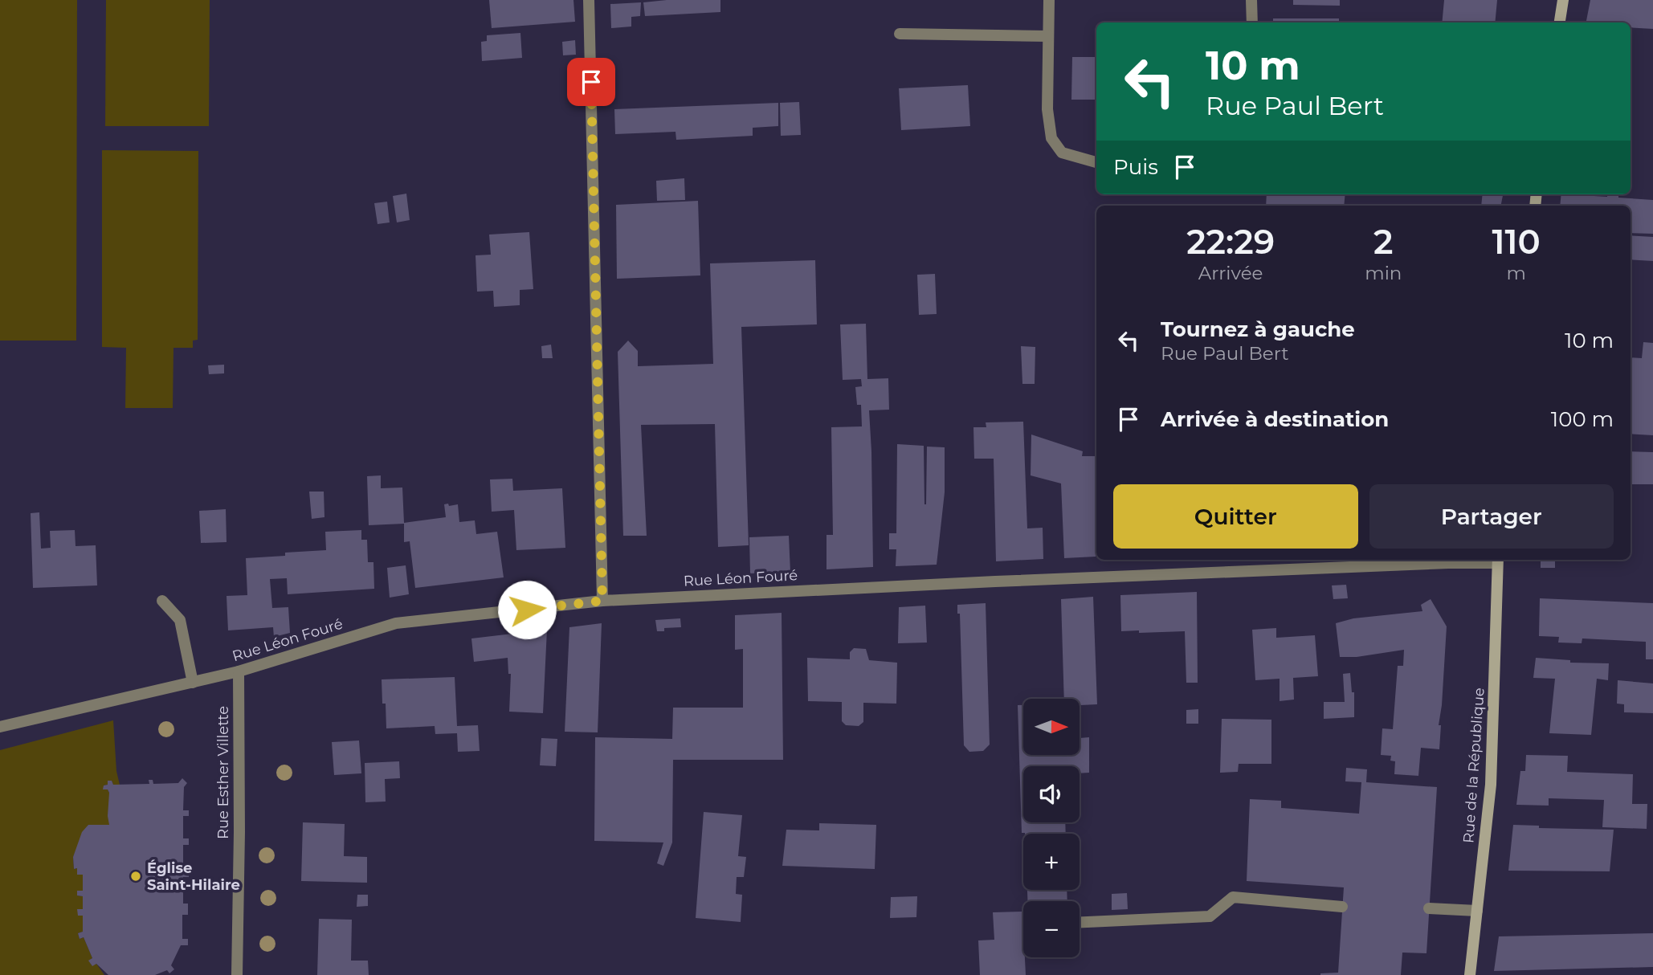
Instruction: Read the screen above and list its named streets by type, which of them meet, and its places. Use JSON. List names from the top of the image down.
{
  "streets": {
    "street": ["Rue Léon Fouré", "Rue de la République", "Rue Esther Villette"]
  },
  "crossings": [
    ["Rue Léon Fouré", "Rue de la République"],
    ["Rue Léon Fouré", "Rue Esther Villette"]
  ],
  "places": ["Église Saint-Hilaire"],
  "north": "right",
  "page": {
    "turn": ["10 m", "Rue Paul Bert"],
    "then": "Puis",
    "eta": [
      "22:29",
      "Arrivée",
      "2",
      "min",
      "110",
      "m"
    ],
    "list": [
      {
        "name": "Tournez à gauche",
        "note": "Rue Paul Bert",
        "value": "10 m"
      },
      {
        "name": "Arrivée à destination",
        "value": "100 m"
      }
    ],
    "buttons": ["Quitter", "Partager"],
    "map_buttons": ["+", "−"]
  }
}
